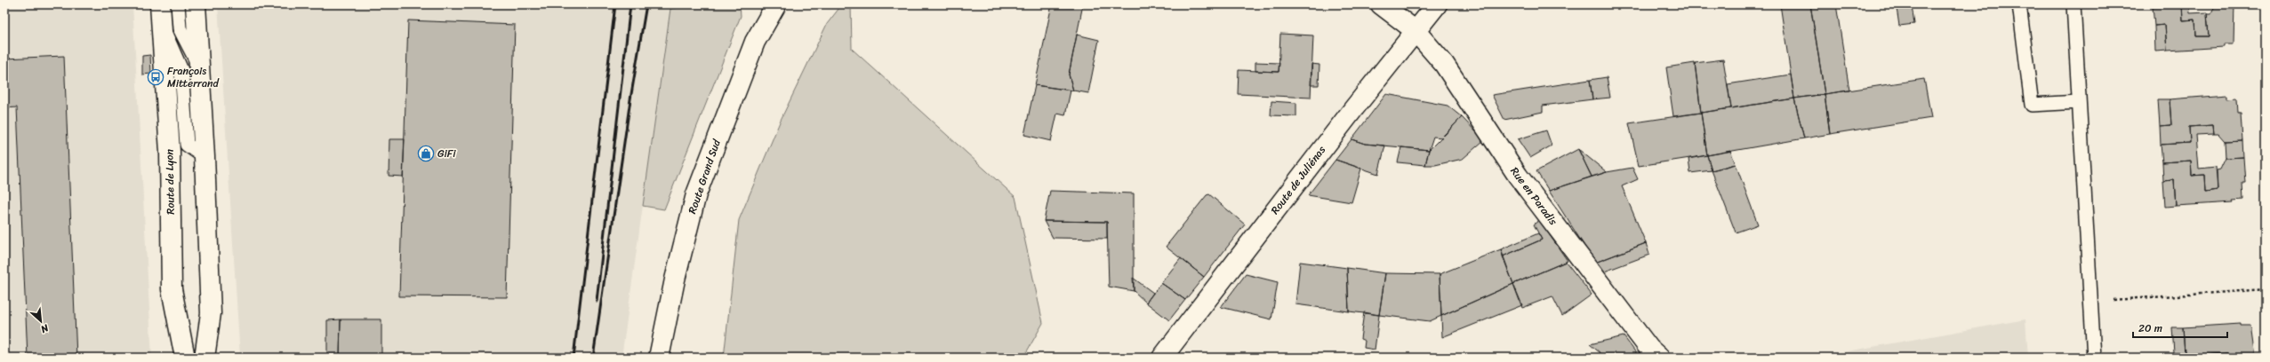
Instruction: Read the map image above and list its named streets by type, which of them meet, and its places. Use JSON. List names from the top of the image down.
{
  "streets": {
    "main road": [
      "Route Grand Sud",
      "Route de Juliénas",
      "Route de Lyon",
      "Rue en Paradis"
    ]
  },
  "crossings": [
    ["Route de Juliénas", "Rue en Paradis"]
  ],
  "places": {
    "bus stop": ["François Mitterrand"],
    "shop": ["GiFi"]
  },
  "scale_bar": "20 m",
  "north": "bottom right"
}
